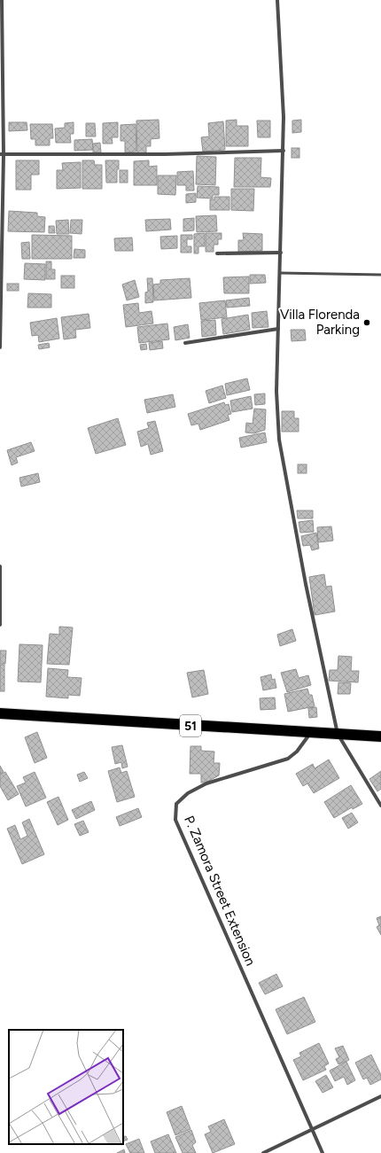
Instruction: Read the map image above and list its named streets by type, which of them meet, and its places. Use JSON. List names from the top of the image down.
{
  "streets": {
    "highway": ["51"],
    "street": ["P. Zamora Street Extension"]
  },
  "crossings": [
    ["51", "P. Zamora Street Extension"]
  ],
  "places": ["Villa Florenda Parking"]
}
